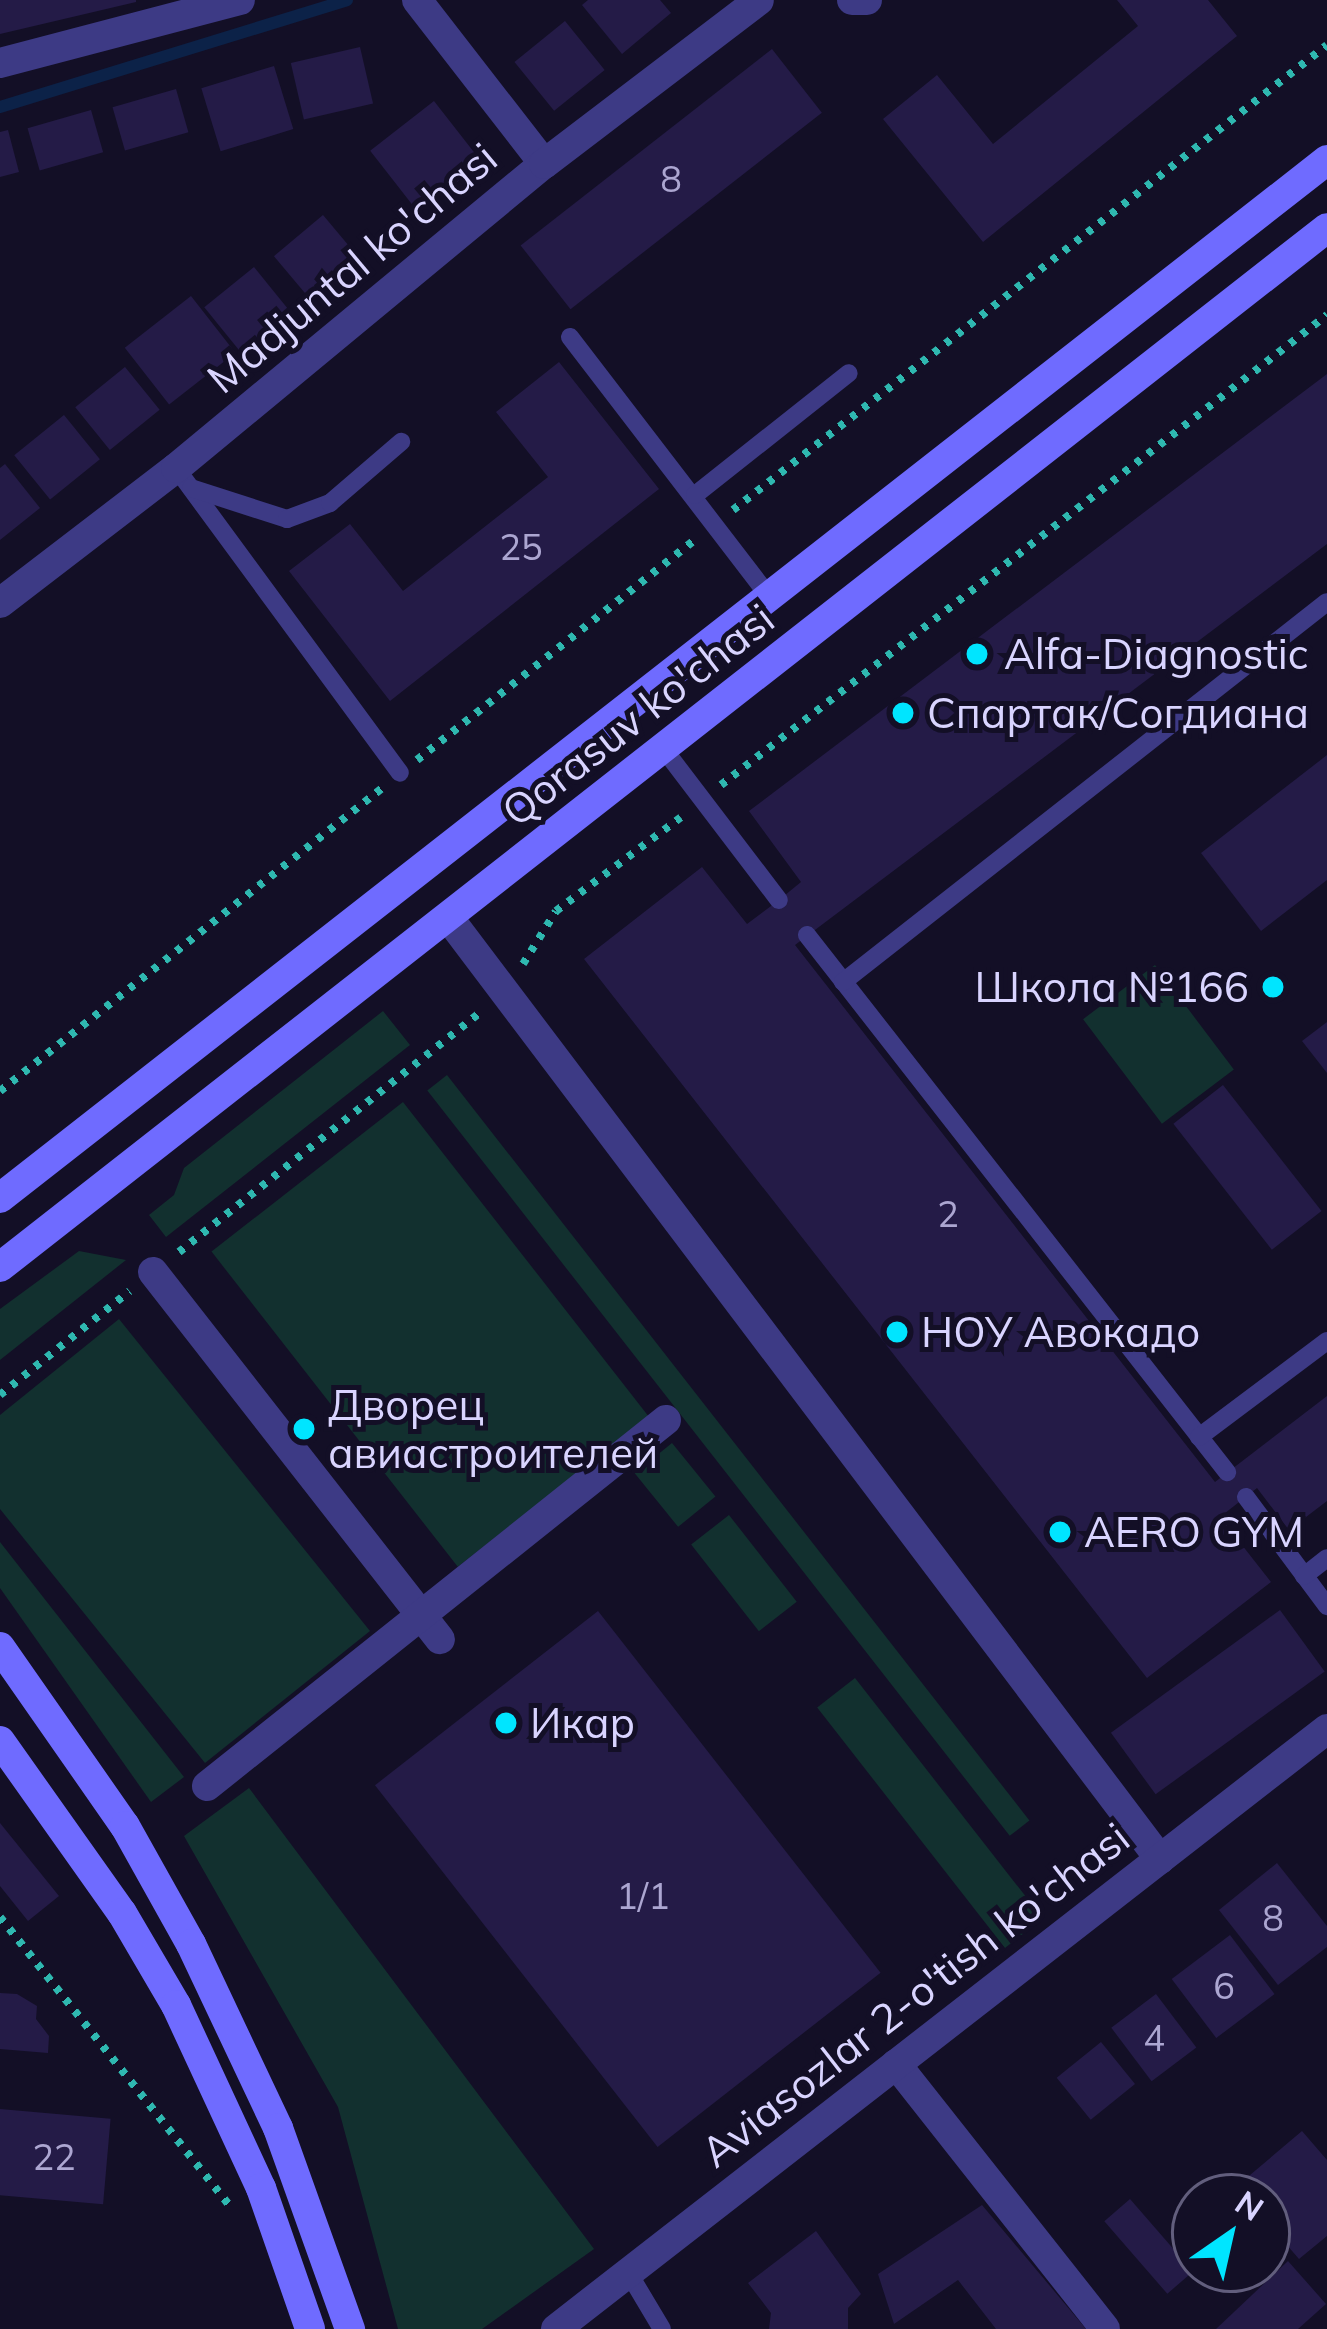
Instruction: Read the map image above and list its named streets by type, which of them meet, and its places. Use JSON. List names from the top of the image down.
{
  "streets": {
    "main road": ["Qorasuv ko'chasi"],
    "street": ["Madjuntal ko'chasi", "Aviasozlar 2-o'tish ko'chasi"]
  },
  "places": [
    "Alfa-Diagnostic",
    "Спартак/Согдиана",
    "Школа №166",
    "НОУ Авокадо",
    "Дворец авиастроителей",
    "AERO GYM",
    "Икар"
  ],
  "house_numbers": [
    "8",
    "25",
    "2",
    "1/1",
    "8",
    "6",
    "4",
    "22"
  ],
  "north": "top right"
}
